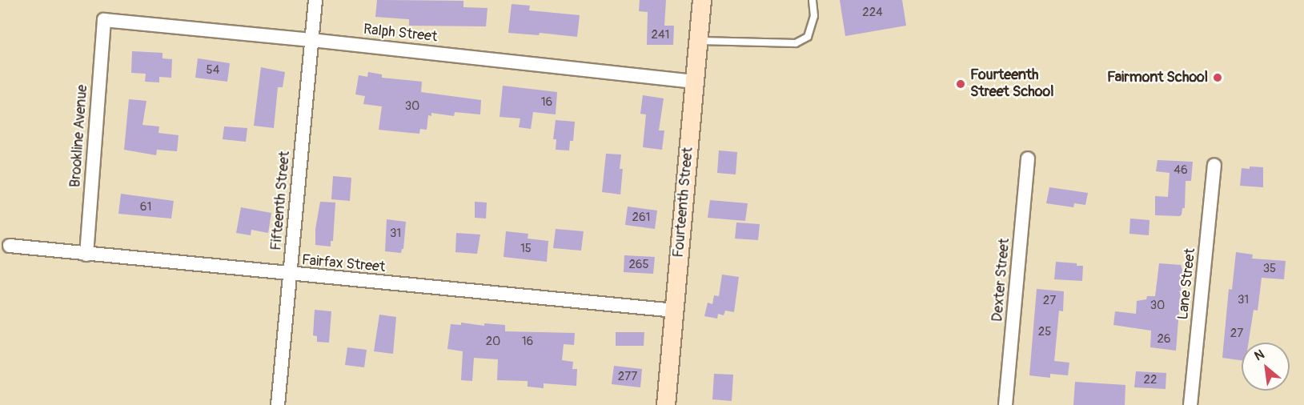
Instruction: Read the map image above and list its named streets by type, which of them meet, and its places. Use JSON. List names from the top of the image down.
{
  "streets": {
    "street": [
      "Ralph Street",
      "Brookline Avenue",
      "Fifteenth Street",
      "Fourteenth Street",
      "Fairfax Street",
      "Dexter Street",
      "Lane Street"
    ]
  },
  "crossings": [
    ["Ralph Street", "Brookline Avenue"],
    ["Ralph Street", "Fifteenth Street"],
    ["Ralph Street", "Fourteenth Street"],
    ["Brookline Avenue", "Fairfax Street"],
    ["Fifteenth Street", "Fairfax Street"],
    ["Fourteenth Street", "Fairfax Street"]
  ],
  "places": ["Fairmont School", "Fourteenth Street School"],
  "house_numbers": [
    "224",
    "241",
    "54",
    "16",
    "30",
    "46",
    "61",
    "261",
    "31",
    "15",
    "265",
    "35",
    "31",
    "27",
    "30",
    "25",
    "27",
    "26",
    "20",
    "16",
    "277",
    "22"
  ],
  "north": "top left"
}
